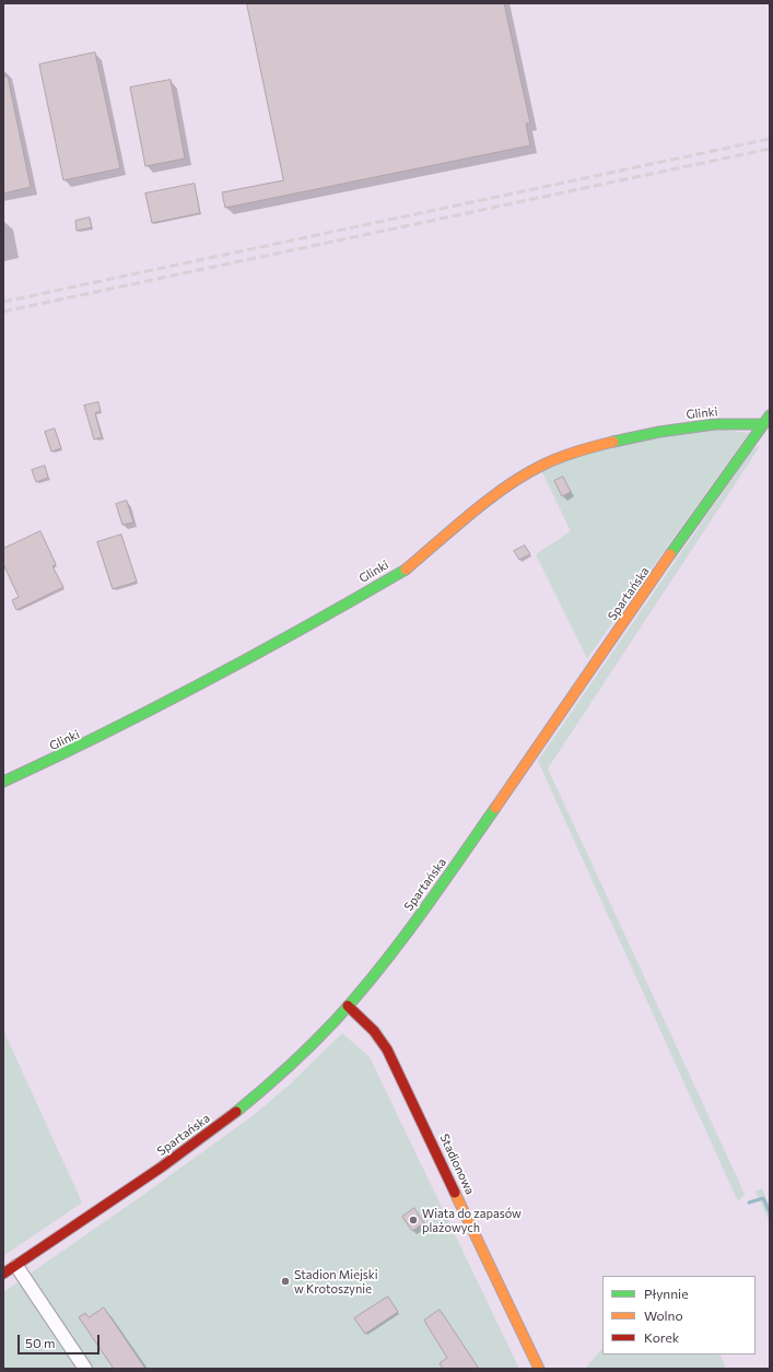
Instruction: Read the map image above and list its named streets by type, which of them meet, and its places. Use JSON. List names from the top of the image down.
{
  "streets": {
    "street": ["Glinki", "Spartańska", "Stadionowa"]
  },
  "crossings": [
    ["Glinki", "Spartańska"],
    ["Spartańska", "Stadionowa"]
  ],
  "places": ["Wiata do zapasów plażowych", "Stadion Miejski w Krotoszynie"],
  "legend": ["Płynnie", "Wolno", "Korek"],
  "scale_bar": "50 m"
}
